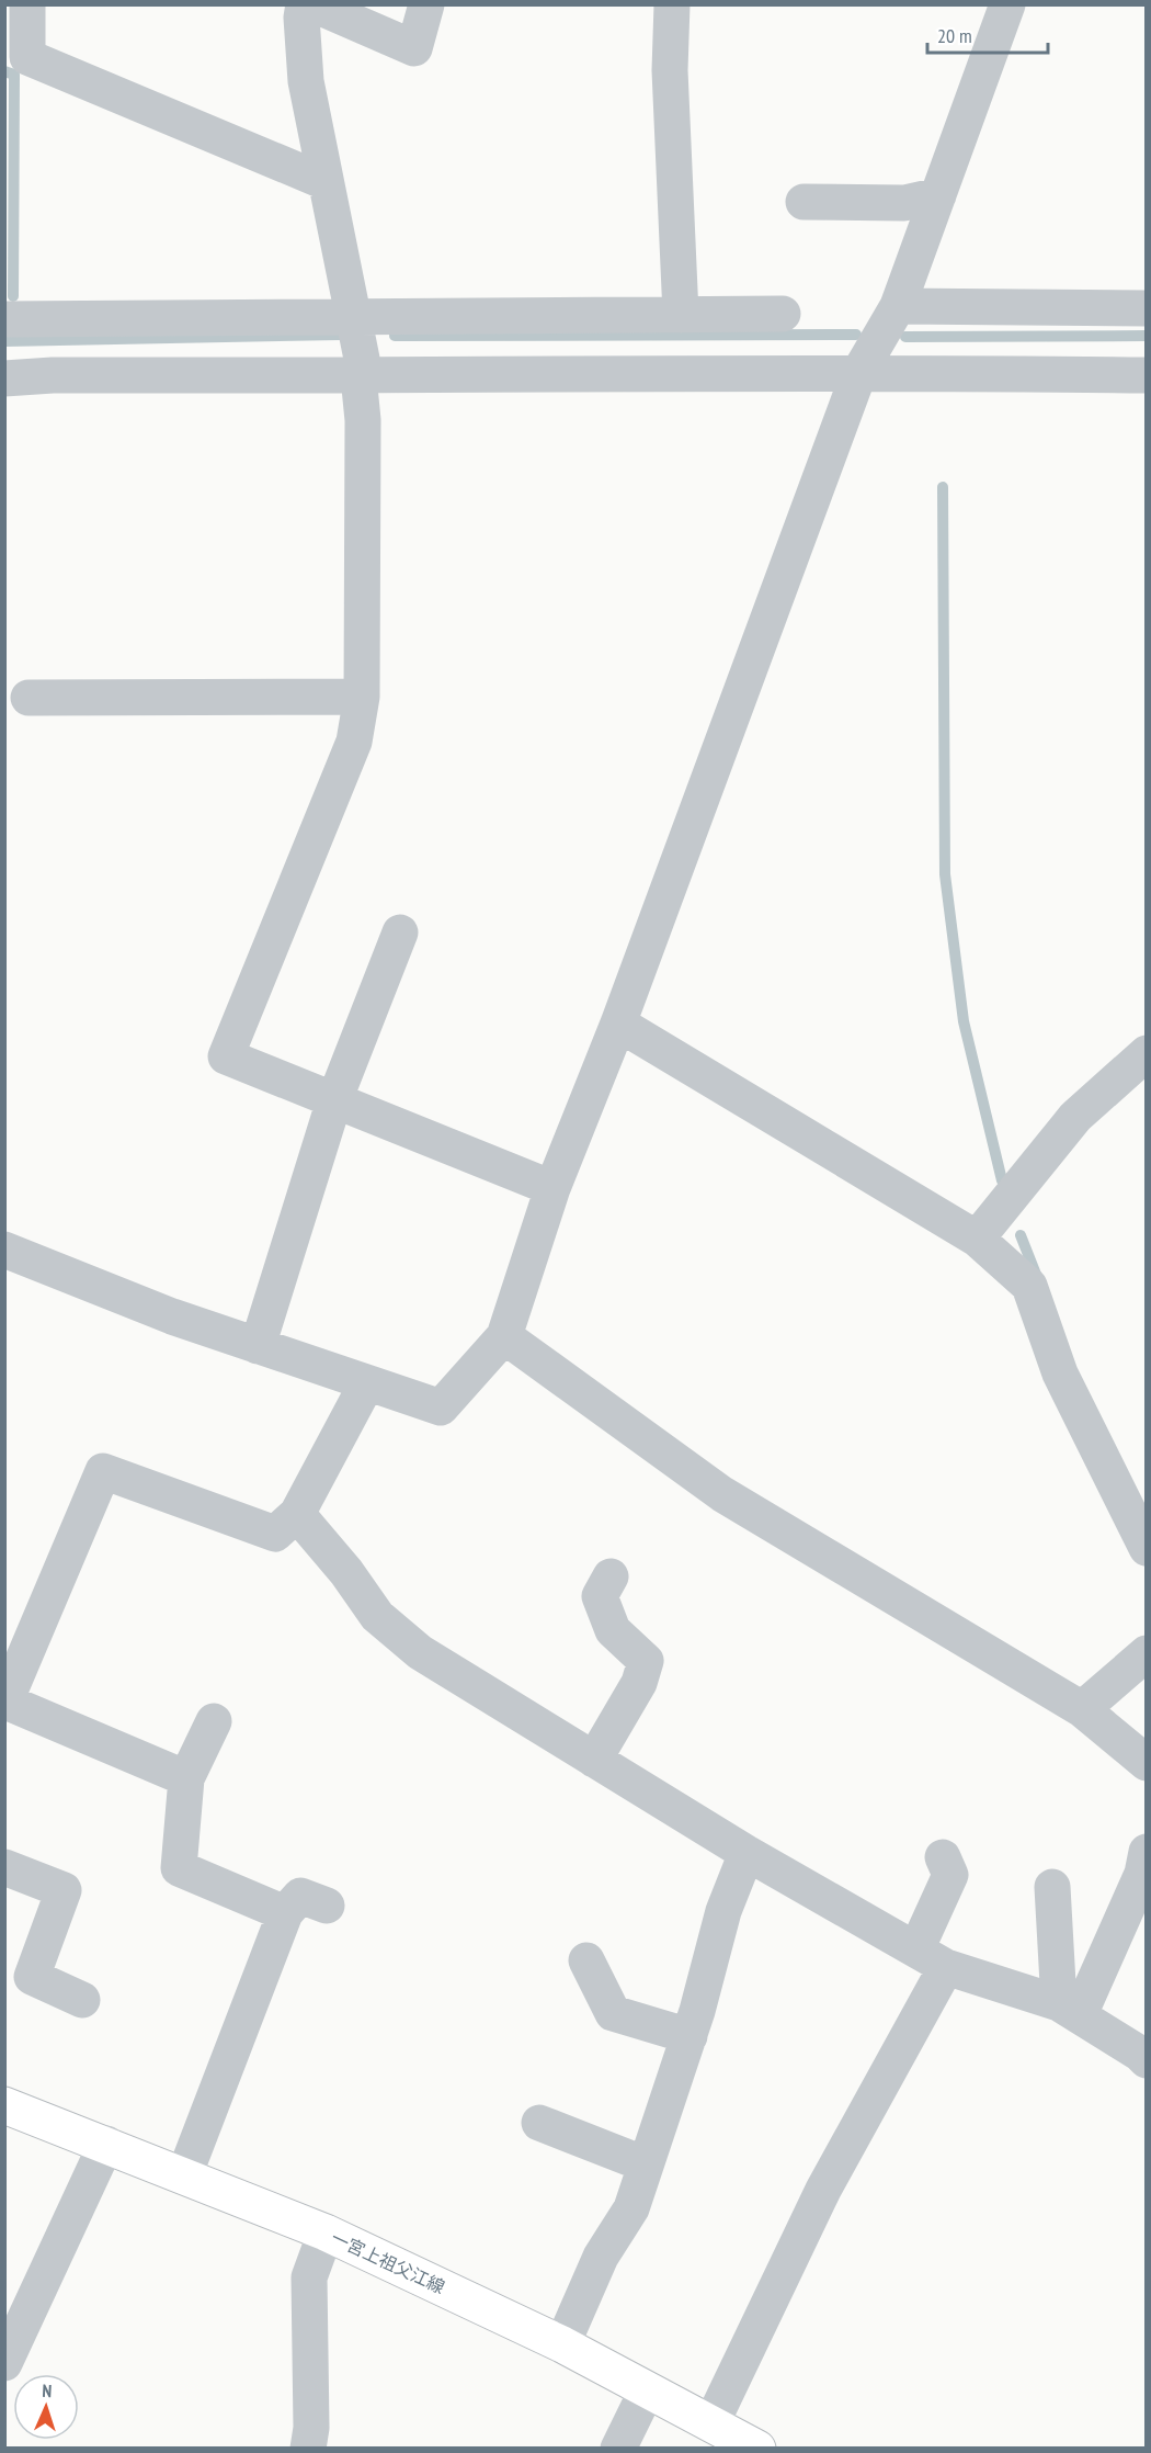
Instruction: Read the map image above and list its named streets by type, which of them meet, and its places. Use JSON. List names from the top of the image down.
{
  "streets": {
    "main road": ["一宮上祖父江線"]
  },
  "scale_bar": "20 m",
  "north": "top"
}
